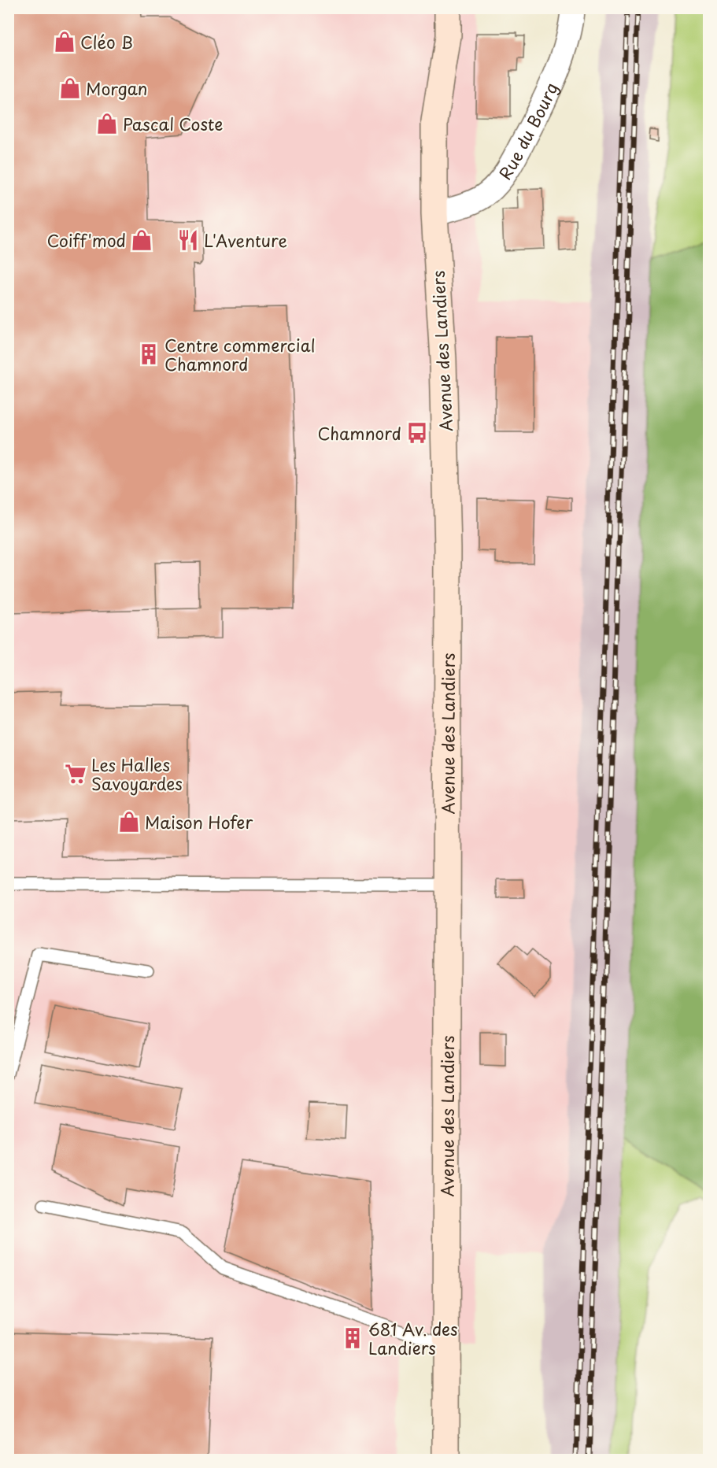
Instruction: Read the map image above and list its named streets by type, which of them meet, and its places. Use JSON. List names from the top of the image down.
{
  "streets": {
    "main road": ["Avenue des Landiers"],
    "street": ["Rue du Bourg"]
  },
  "crossings": [
    ["Rue du Bourg", "Avenue des Landiers"]
  ],
  "places": {
    "shop": [
      "Cléo B",
      "Morgan",
      "Pascal Coste",
      "Coiff'mod",
      "Maison Hofer"
    ],
    "restaurant": ["L'Aventure"],
    "building": ["Centre commercial Chamnord", "681 Av. des Landiers"],
    "bus stop": ["Chamnord"],
    "supermarket": ["Les Halles Savoyardes"]
  }
}
